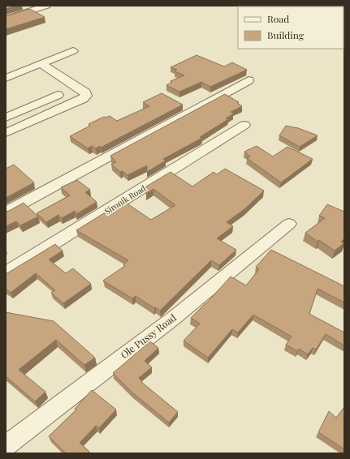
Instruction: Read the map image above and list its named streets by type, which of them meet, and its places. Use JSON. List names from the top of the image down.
{
  "streets": {
    "street": ["Sironik Road", "Ole Pussy Road"]
  },
  "legend": ["Road", "Building"]
}
